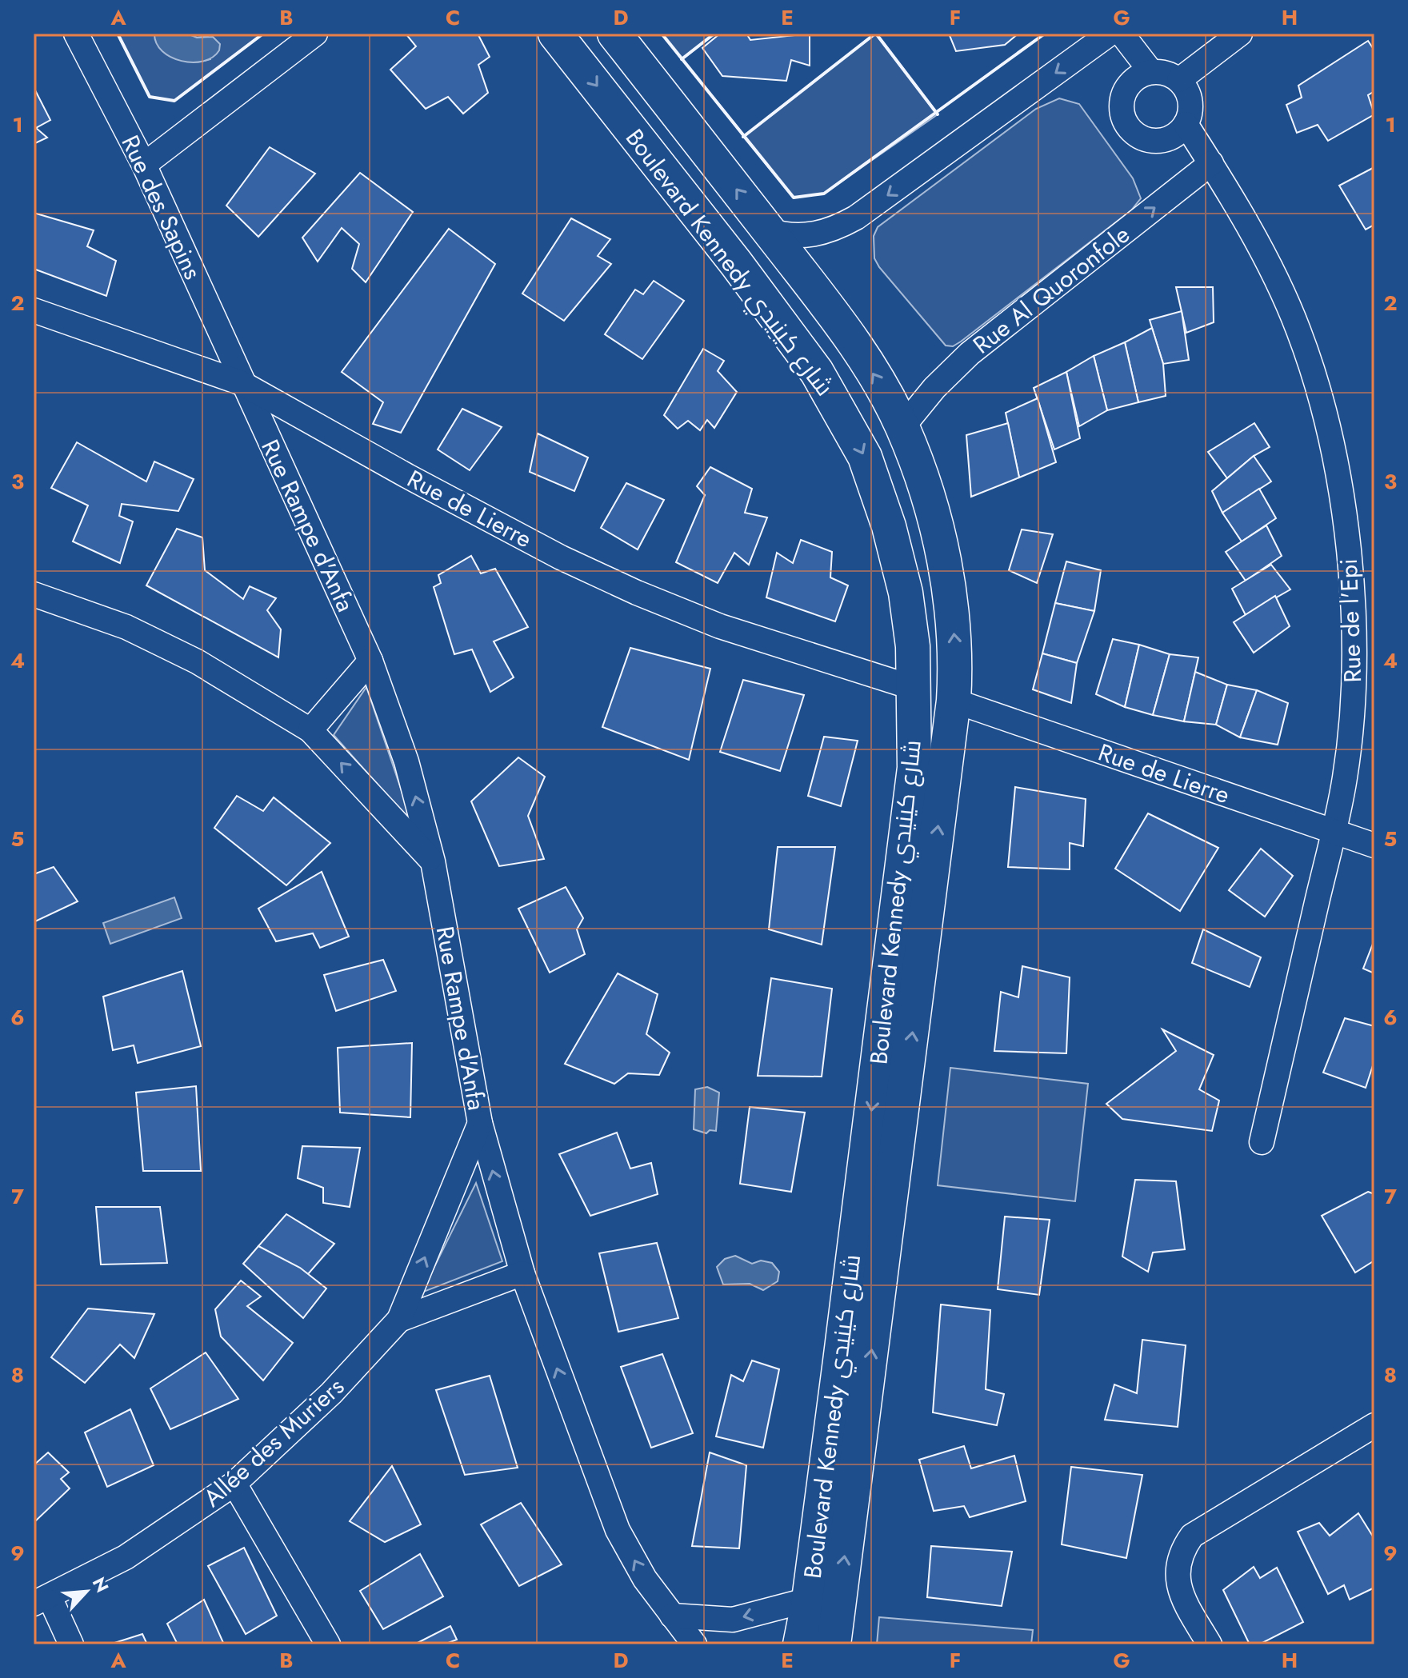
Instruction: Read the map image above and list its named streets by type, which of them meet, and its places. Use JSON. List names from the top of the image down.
{
  "streets": {
    "main road": ["Boulevard Kennedy شارع كينيدي"],
    "street": [
      "Rue des Sapins",
      "Rue Al Quoronfole",
      "Rue de Lierre",
      "Rue Rampe d'Anfa",
      "Rue de l'Epi",
      "Allée des Muriers"
    ]
  },
  "crossings": [
    ["Rue des Sapins", "Rue de Lierre"],
    ["Rue des Sapins", "Rue Rampe d'Anfa"],
    ["Boulevard Kennedy شارع كينيدي", "Rue Al Quoronfole"],
    ["Boulevard Kennedy شارع كينيدي", "Rue de Lierre"],
    ["Rue Al Quoronfole", "Rue de l'Epi"],
    ["Rue de Lierre", "Rue Rampe d'Anfa"],
    ["Rue de Lierre", "Rue de l'Epi"],
    ["Rue Rampe d'Anfa", "Allée des Muriers"]
  ],
  "one_way": ["Rue Rampe d'Anfa"],
  "north": "top right",
  "grid": {
    "columns": [
      "A",
      "B",
      "C",
      "D",
      "E",
      "F",
      "G",
      "H"
    ],
    "rows": [
      "1",
      "2",
      "3",
      "4",
      "5",
      "6",
      "7",
      "8",
      "9"
    ]
  }
}
